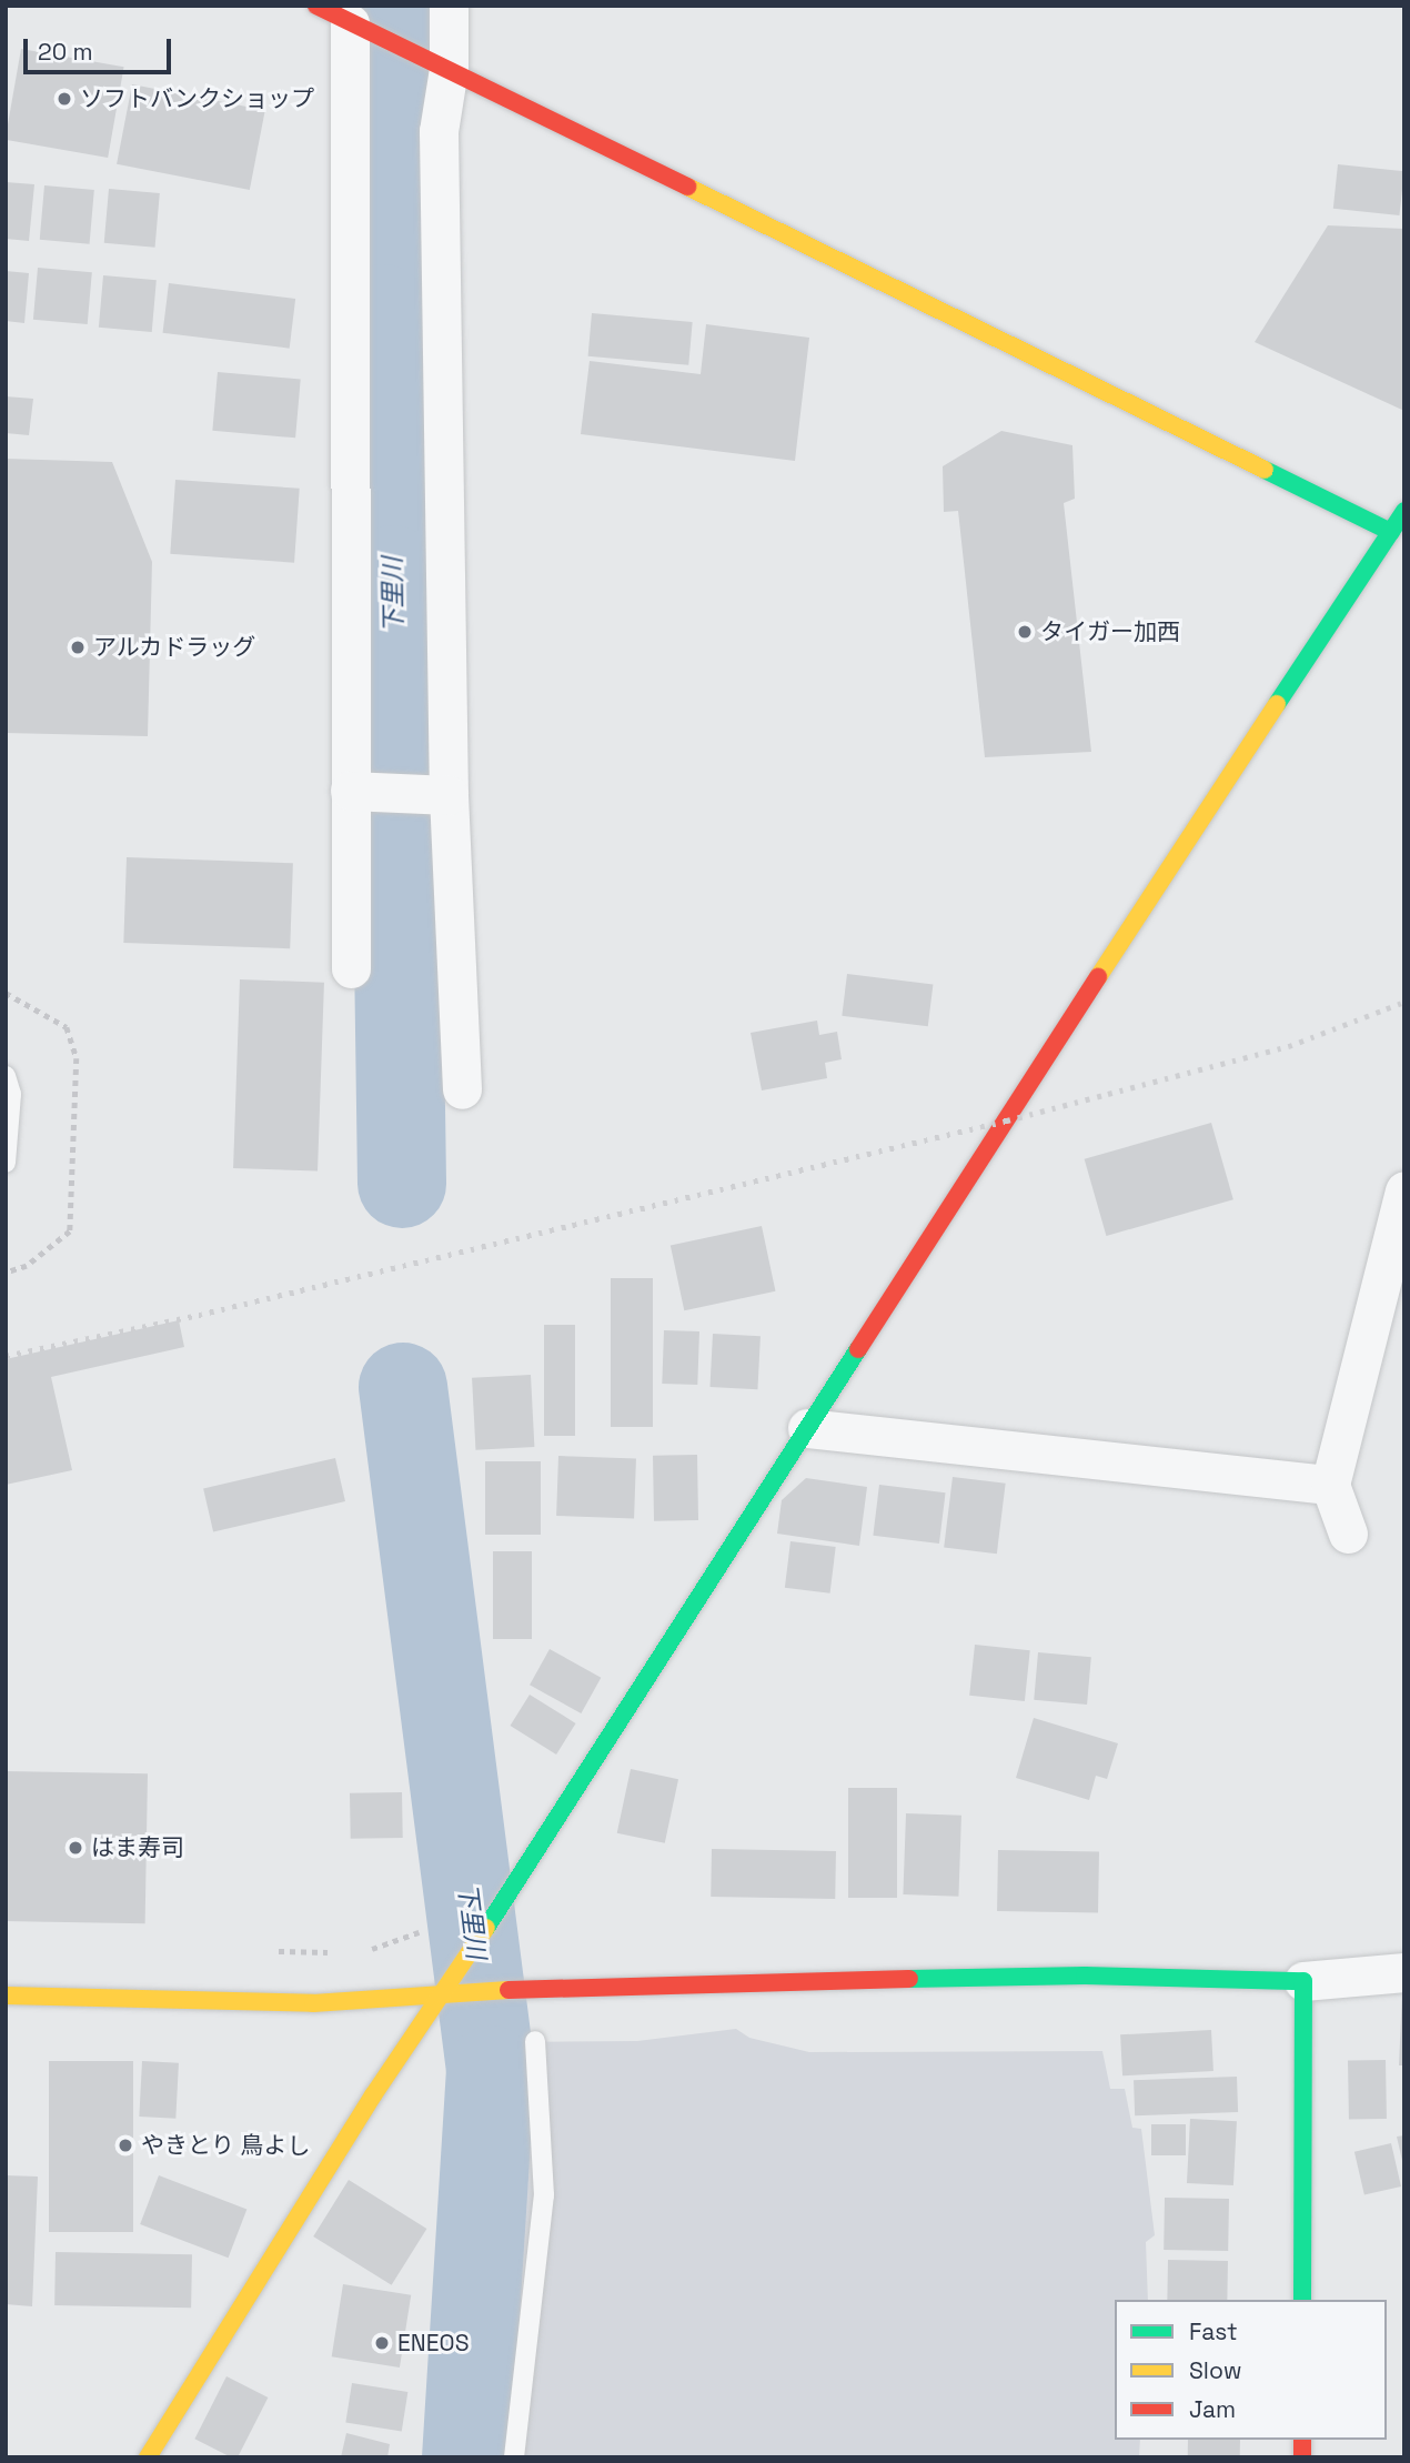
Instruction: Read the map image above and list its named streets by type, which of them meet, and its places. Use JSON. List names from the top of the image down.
{
  "water": ["下里川"],
  "places": [
    "ソフトバンクショップ",
    "タイガー加西",
    "アルカドラッグ",
    "はま寿司",
    "やきとり 鳥よし",
    "ENEOS"
  ],
  "legend": ["Fast", "Slow", "Jam"],
  "scale_bar": "20 m"
}
